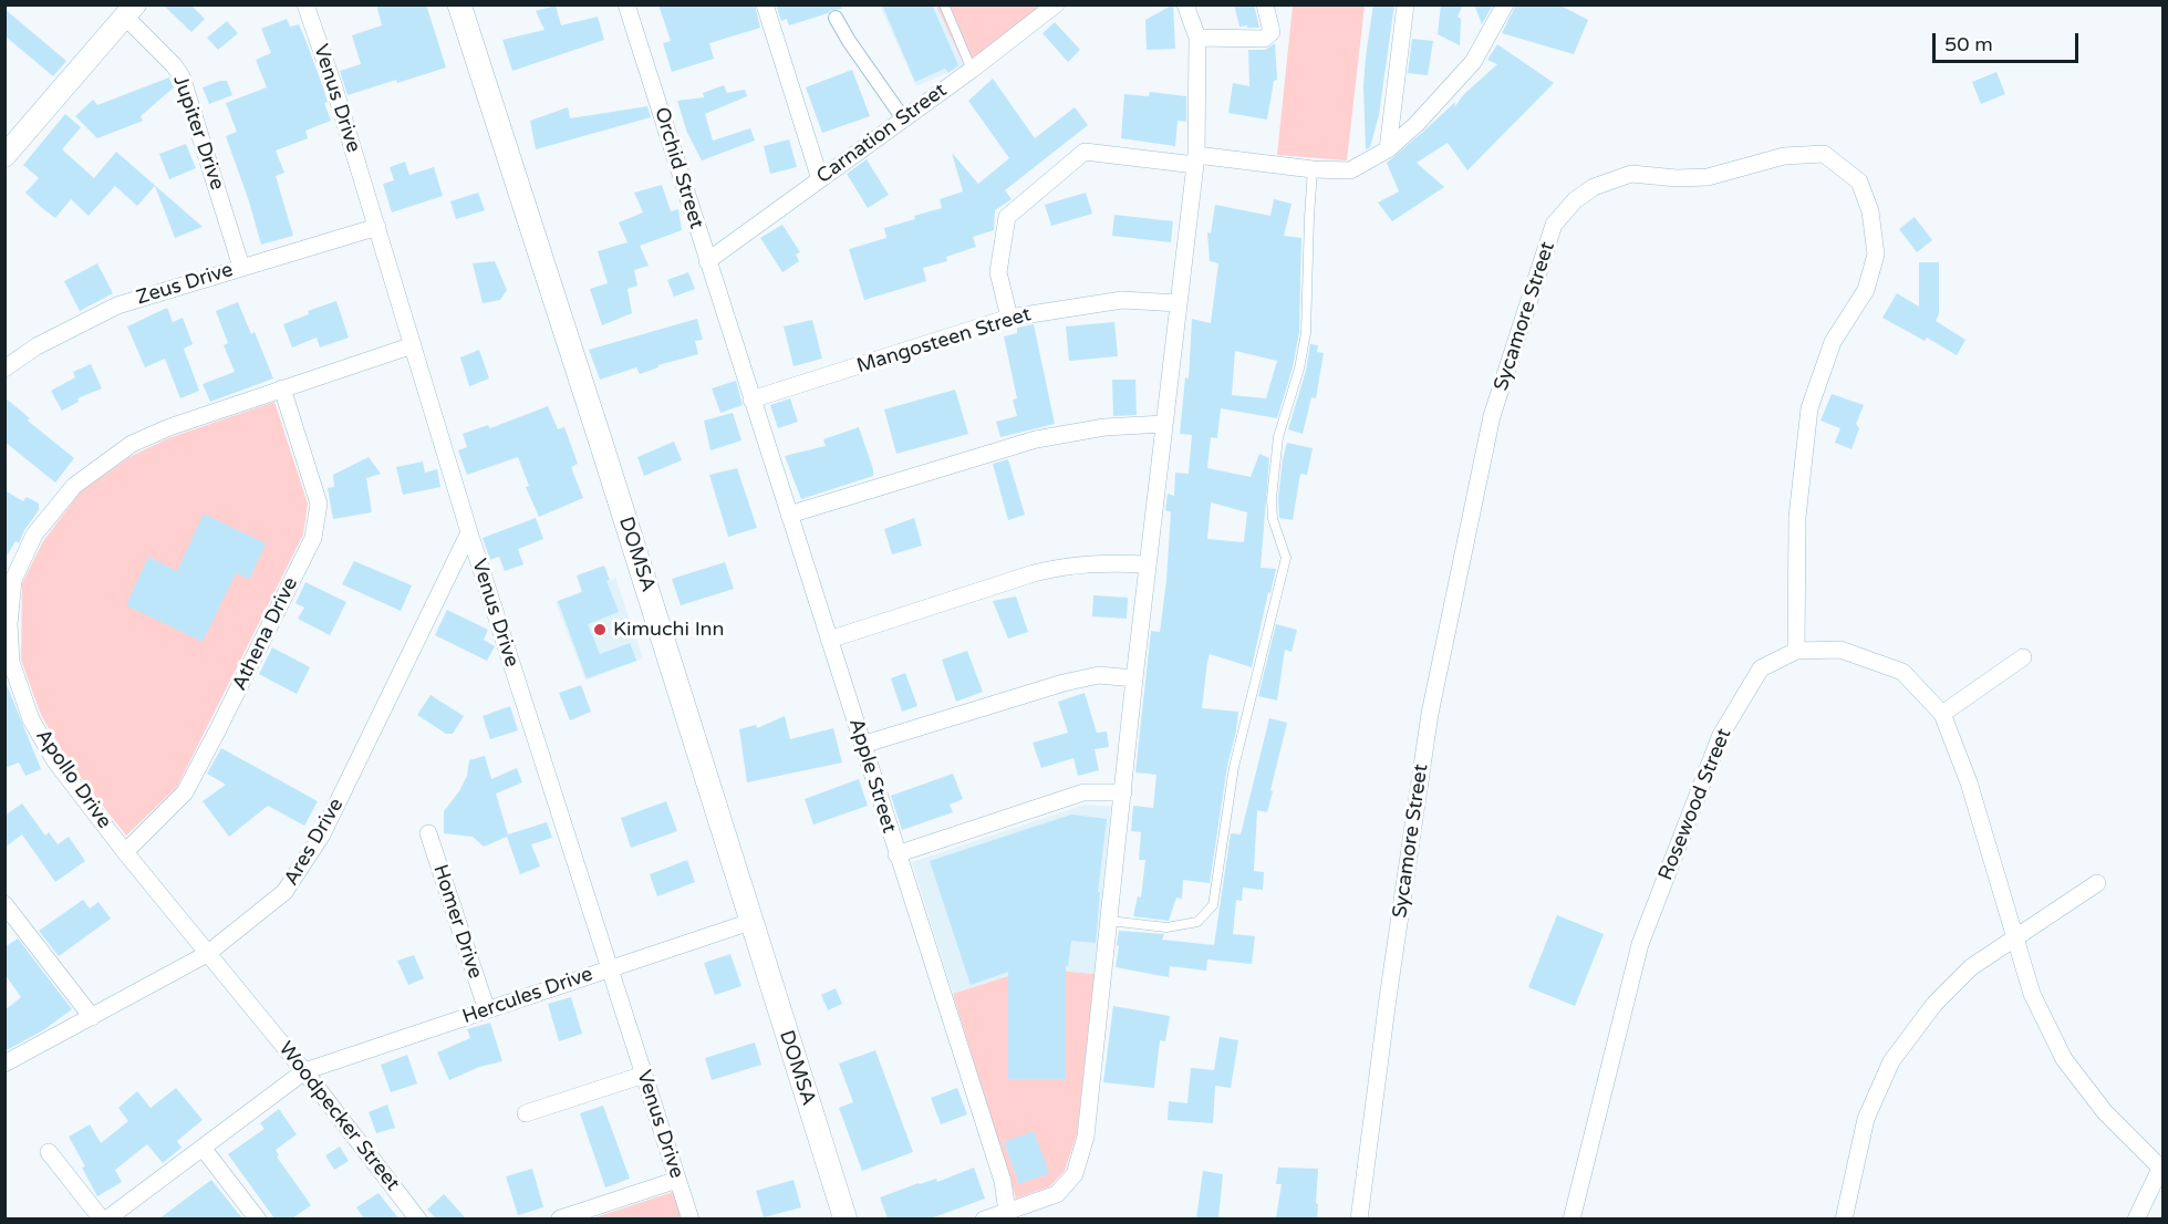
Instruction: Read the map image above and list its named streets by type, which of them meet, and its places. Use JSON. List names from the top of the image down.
{
  "streets": {
    "main road": ["DOMSA"],
    "street": [
      "Venus Drive",
      "Jupiter Drive",
      "Carnation Street",
      "Orchid Street",
      "Zeus Drive",
      "Sycamore Street",
      "Mangosteen Street",
      "Athena Drive",
      "Apple Street",
      "Apollo Drive",
      "Rosewood Street",
      "Ares Drive",
      "Homer Drive",
      "Hercules Drive",
      "Woodpecker Street"
    ]
  },
  "crossings": [
    ["Venus Drive", "Zeus Drive"],
    ["Venus Drive", "Apollo Drive"],
    ["Venus Drive", "Ares Drive"],
    ["Venus Drive", "Hercules Drive"],
    ["Jupiter Drive", "Zeus Drive"],
    ["Carnation Street", "Orchid Street"],
    ["Orchid Street", "Apple Street"],
    ["Sycamore Street", "Rosewood Street"],
    ["Mangosteen Street", "Apple Street"],
    ["DOMSA", "Hercules Drive"],
    ["Athena Drive", "Apollo Drive"],
    ["Apollo Drive", "Ares Drive"],
    ["Apollo Drive", "Woodpecker Street"],
    ["Homer Drive", "Hercules Drive"],
    ["Hercules Drive", "Woodpecker Street"]
  ],
  "places": ["Kimuchi Inn"],
  "scale_bar": "50 m"
}
